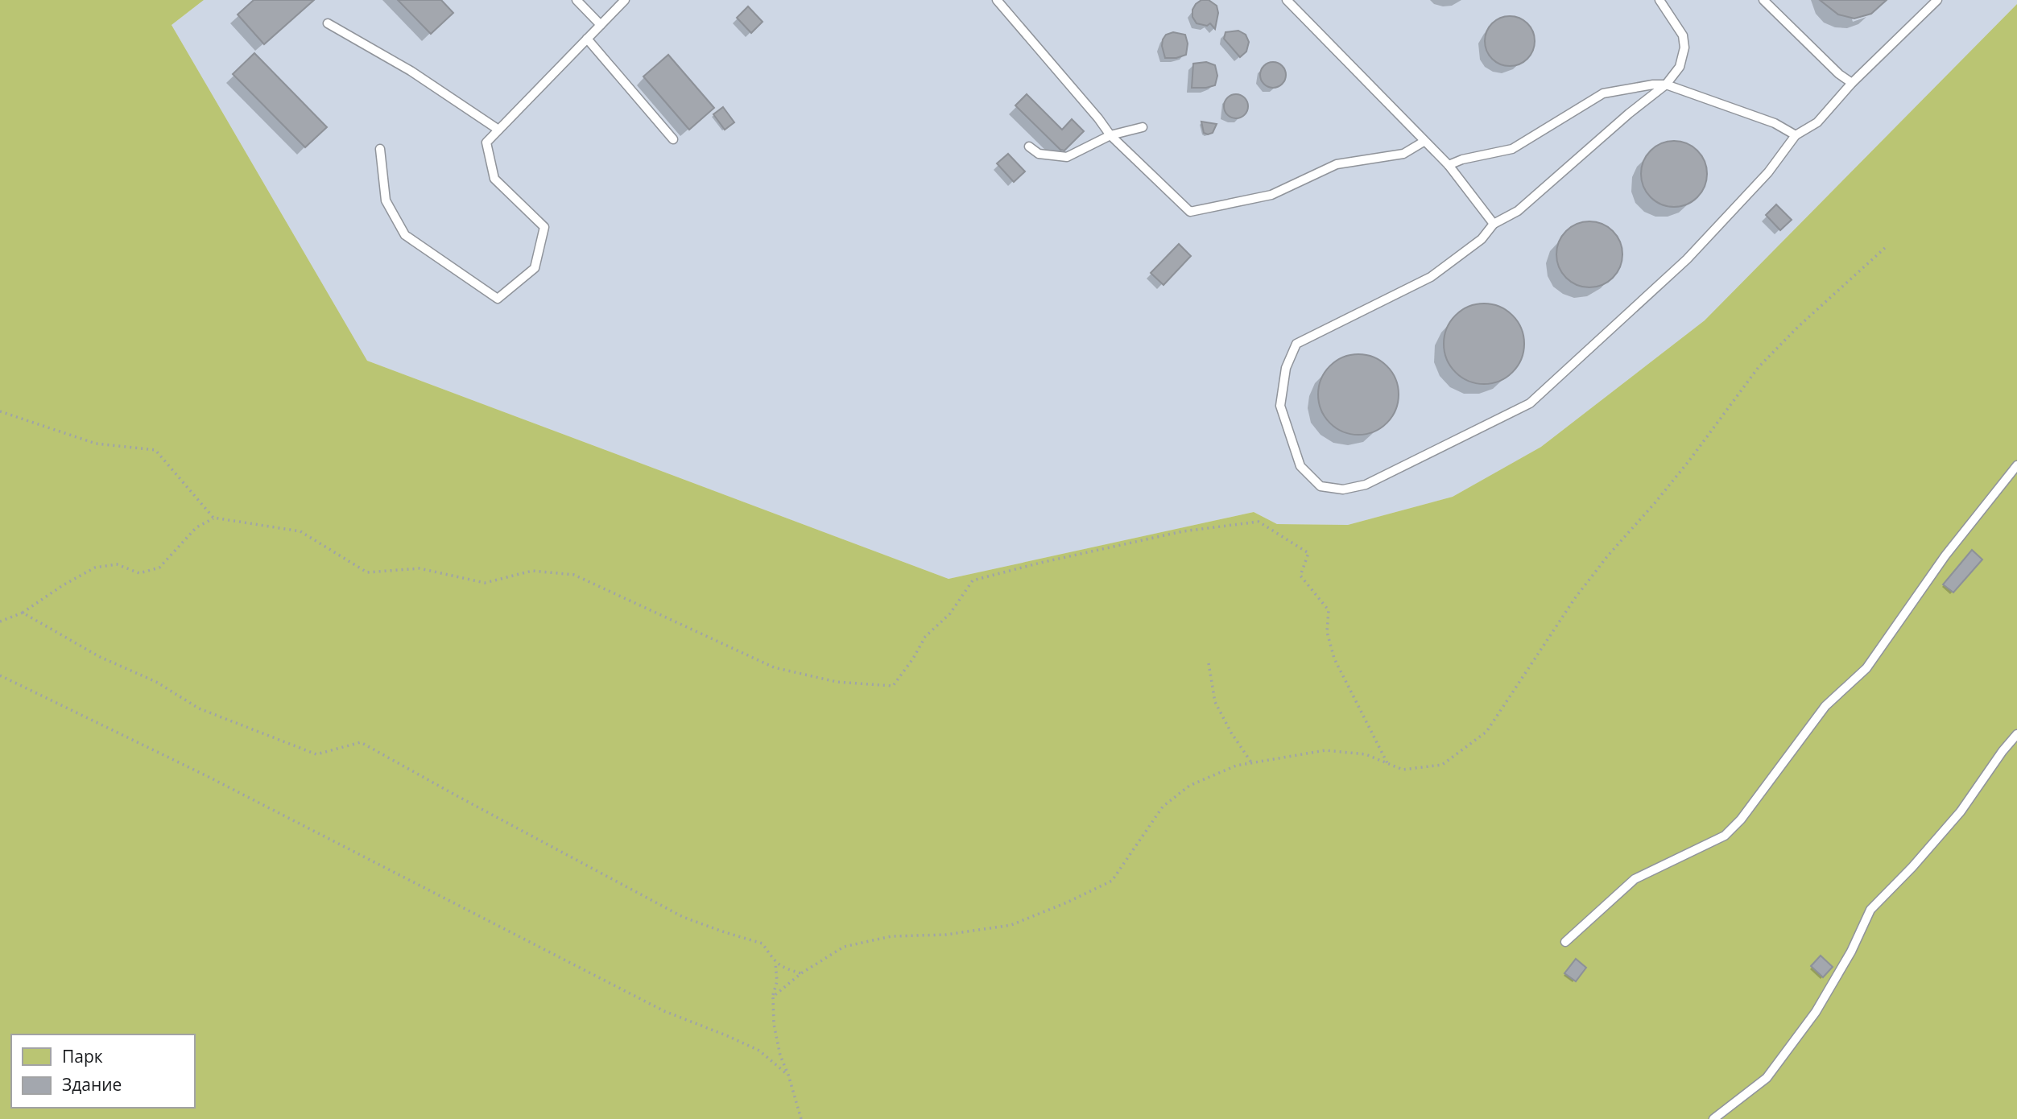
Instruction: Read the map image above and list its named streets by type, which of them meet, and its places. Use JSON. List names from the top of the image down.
{
  "legend": ["Парк", "Здание"]
}
